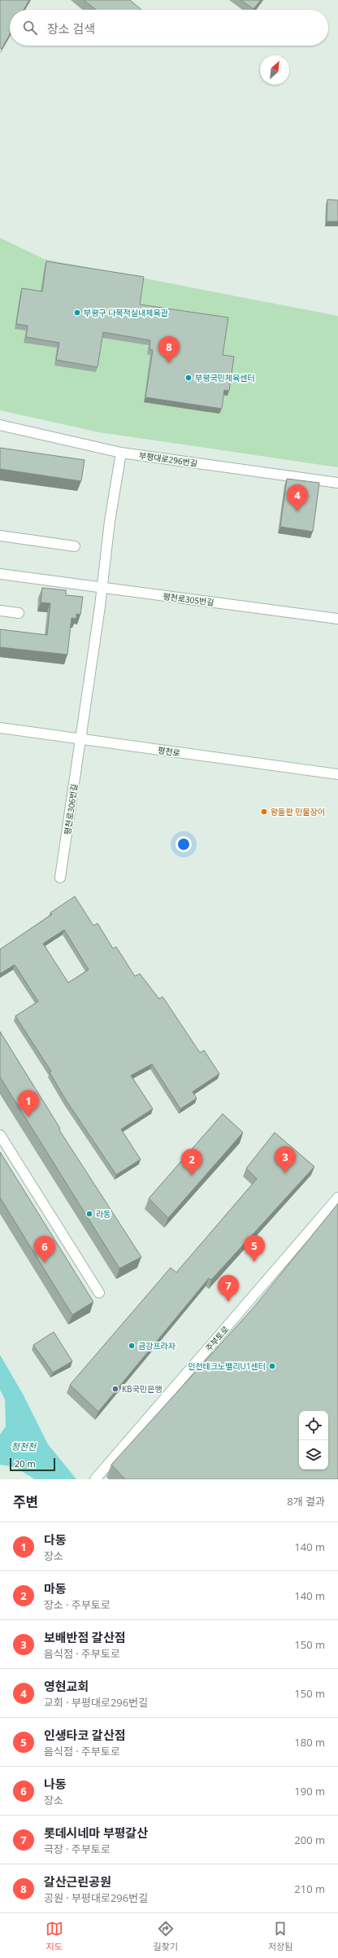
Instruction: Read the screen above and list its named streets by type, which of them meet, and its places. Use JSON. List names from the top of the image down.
{
  "streets": {
    "street": [
      "부평대로296번길",
      "평천로305번길",
      "평천로",
      "평천로306번길",
      "주부토로"
    ]
  },
  "crossings": [
    ["평천로", "평천로306번길"]
  ],
  "water": ["청천천"],
  "places": [
    "부평구 다목적실내체육관",
    "부평국민체육센터",
    "왕돌판 민물장어",
    "라동",
    "금강프라자",
    "인천테크노밸리U1센터",
    "KB국민은행"
  ],
  "scale_bar": "20 m",
  "north": "top right",
  "page": {
    "search": "장소 검색",
    "pins": [
      "8",
      "4",
      "1",
      "3",
      "2",
      "5",
      "6",
      "7"
    ],
    "scale": "20 m",
    "heading": ["주변", "8개 결과"],
    "list": [
      {
        "mark": "1",
        "name": "다동",
        "note": "장소",
        "value": "140 m"
      },
      {
        "mark": "2",
        "name": "마동",
        "note": "장소 · 주부토로",
        "value": "140 m"
      },
      {
        "mark": "3",
        "name": "보배반점 갈산점",
        "note": "음식점 · 주부토로",
        "value": "150 m"
      },
      {
        "mark": "4",
        "name": "영현교회",
        "note": "교회 · 부평대로296번길",
        "value": "150 m"
      },
      {
        "mark": "5",
        "name": "인생타코 갈산점",
        "note": "음식점 · 주부토로",
        "value": "180 m"
      },
      {
        "mark": "6",
        "name": "나동",
        "note": "장소",
        "value": "190 m"
      },
      {
        "mark": "7",
        "name": "롯데시네마 부평갈산",
        "note": "극장 · 주부토로",
        "value": "200 m"
      },
      {
        "mark": "8",
        "name": "갈산근린공원",
        "note": "공원 · 부평대로296번길",
        "value": "210 m"
      }
    ],
    "nav": ["지도", "길찾기", "저장됨"]
  }
}
